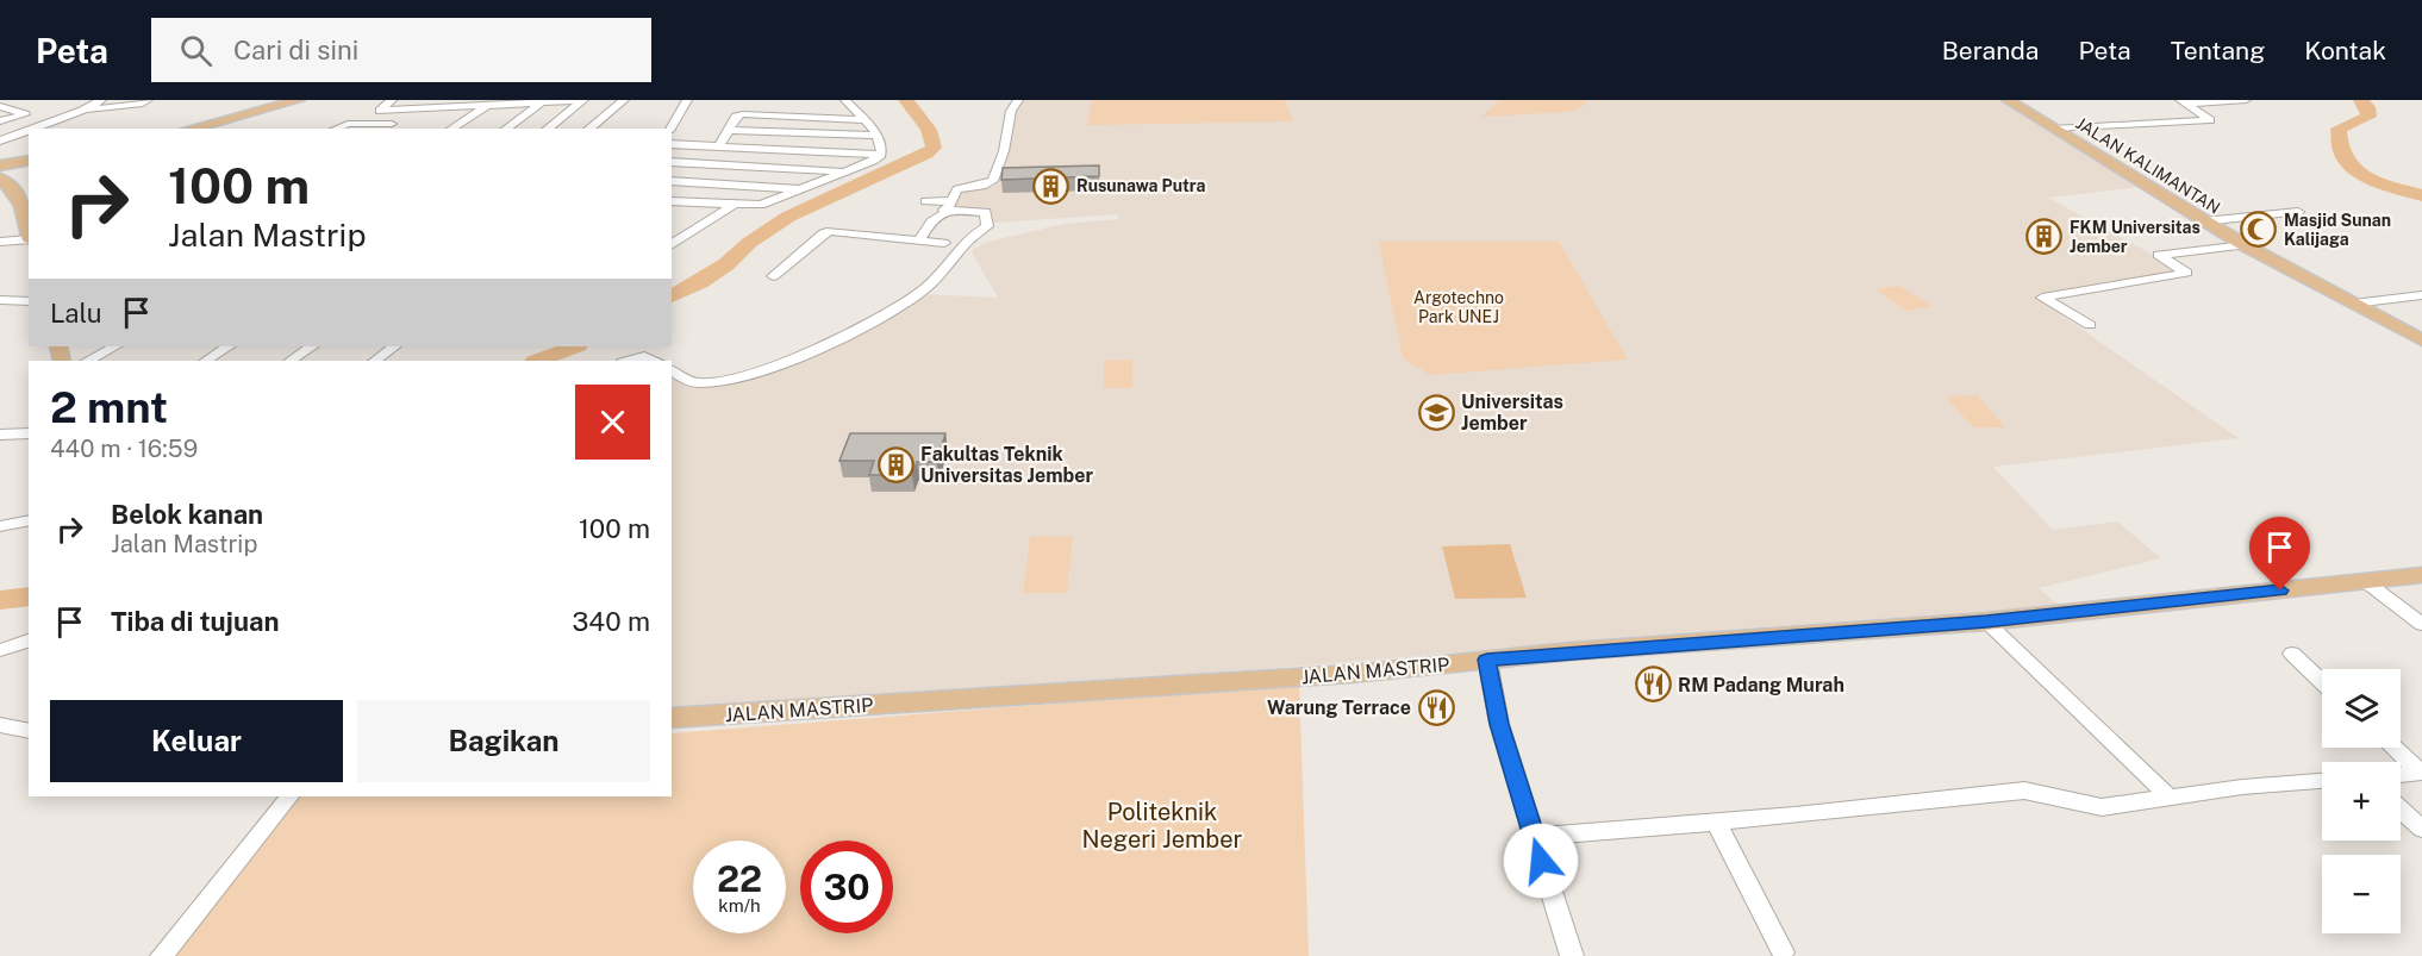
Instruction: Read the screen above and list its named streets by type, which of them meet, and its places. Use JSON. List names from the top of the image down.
{
  "streets": {
    "main road": ["JALAN KALIMANTAN", "JALAN MASTRIP"]
  },
  "parks": ["Argotechno Park UNEJ", "Politeknik Negeri Jember"],
  "places": {
    "building": ["Rusunawa Putra", "FKM Universitas Jember", "Fakultas Teknik Universitas Jember"],
    "mosque": ["Masjid Sunan Kalijaga"],
    "school or university": ["Universitas Jember"],
    "restaurant": ["RM Padang Murah", "Warung Terrace"]
  },
  "page": {
    "header": "Peta",
    "search": "Cari di sini",
    "nav": [
      "Beranda",
      "Peta",
      "Tentang",
      "Kontak"
    ],
    "turn": ["100 m", "Jalan Mastrip"],
    "then": "Lalu",
    "heading": ["2 mnt", "440 m · 16:59"],
    "list": [
      {
        "name": "Belok kanan",
        "note": "Jalan Mastrip",
        "value": "100 m"
      },
      {
        "name": "Tiba di tujuan",
        "value": "340 m"
      }
    ],
    "map_buttons": ["+", "−"],
    "buttons": ["Keluar", "Bagikan"],
    "speed": "22 km/h",
    "limit": "30"
  }
}
